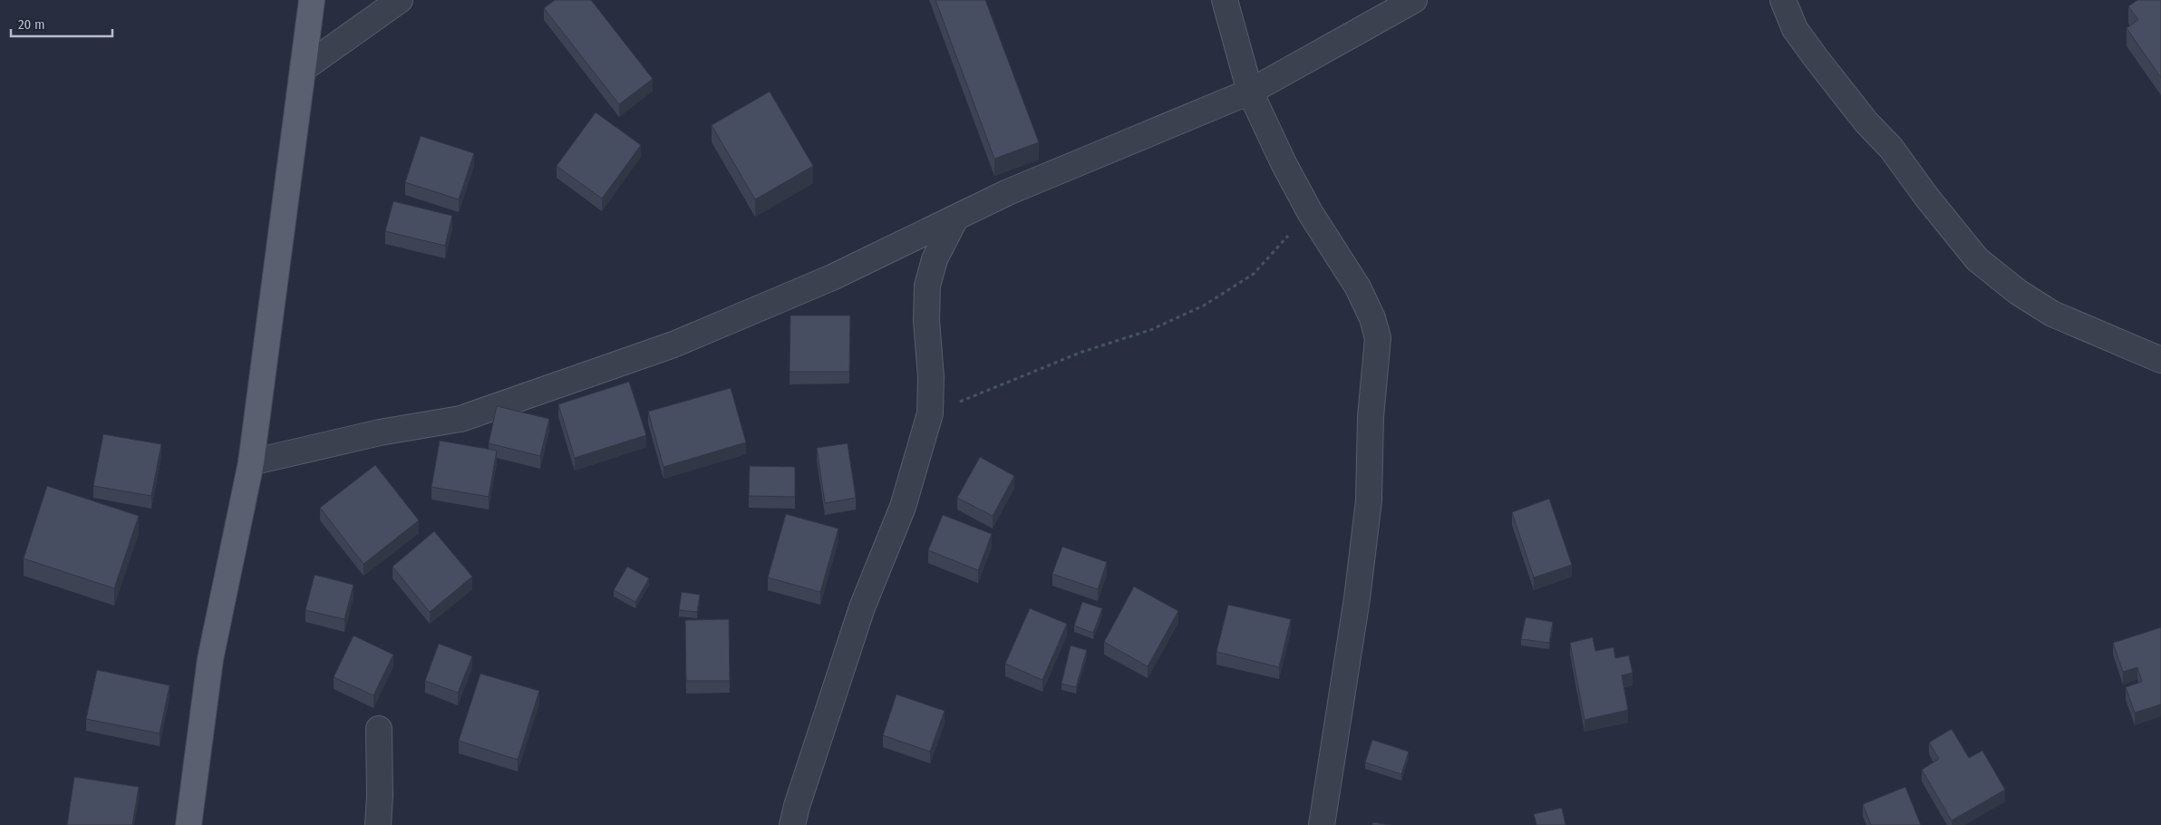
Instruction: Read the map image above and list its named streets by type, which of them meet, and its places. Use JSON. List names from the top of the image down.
{
  "scale_bar": "20 m"
}
